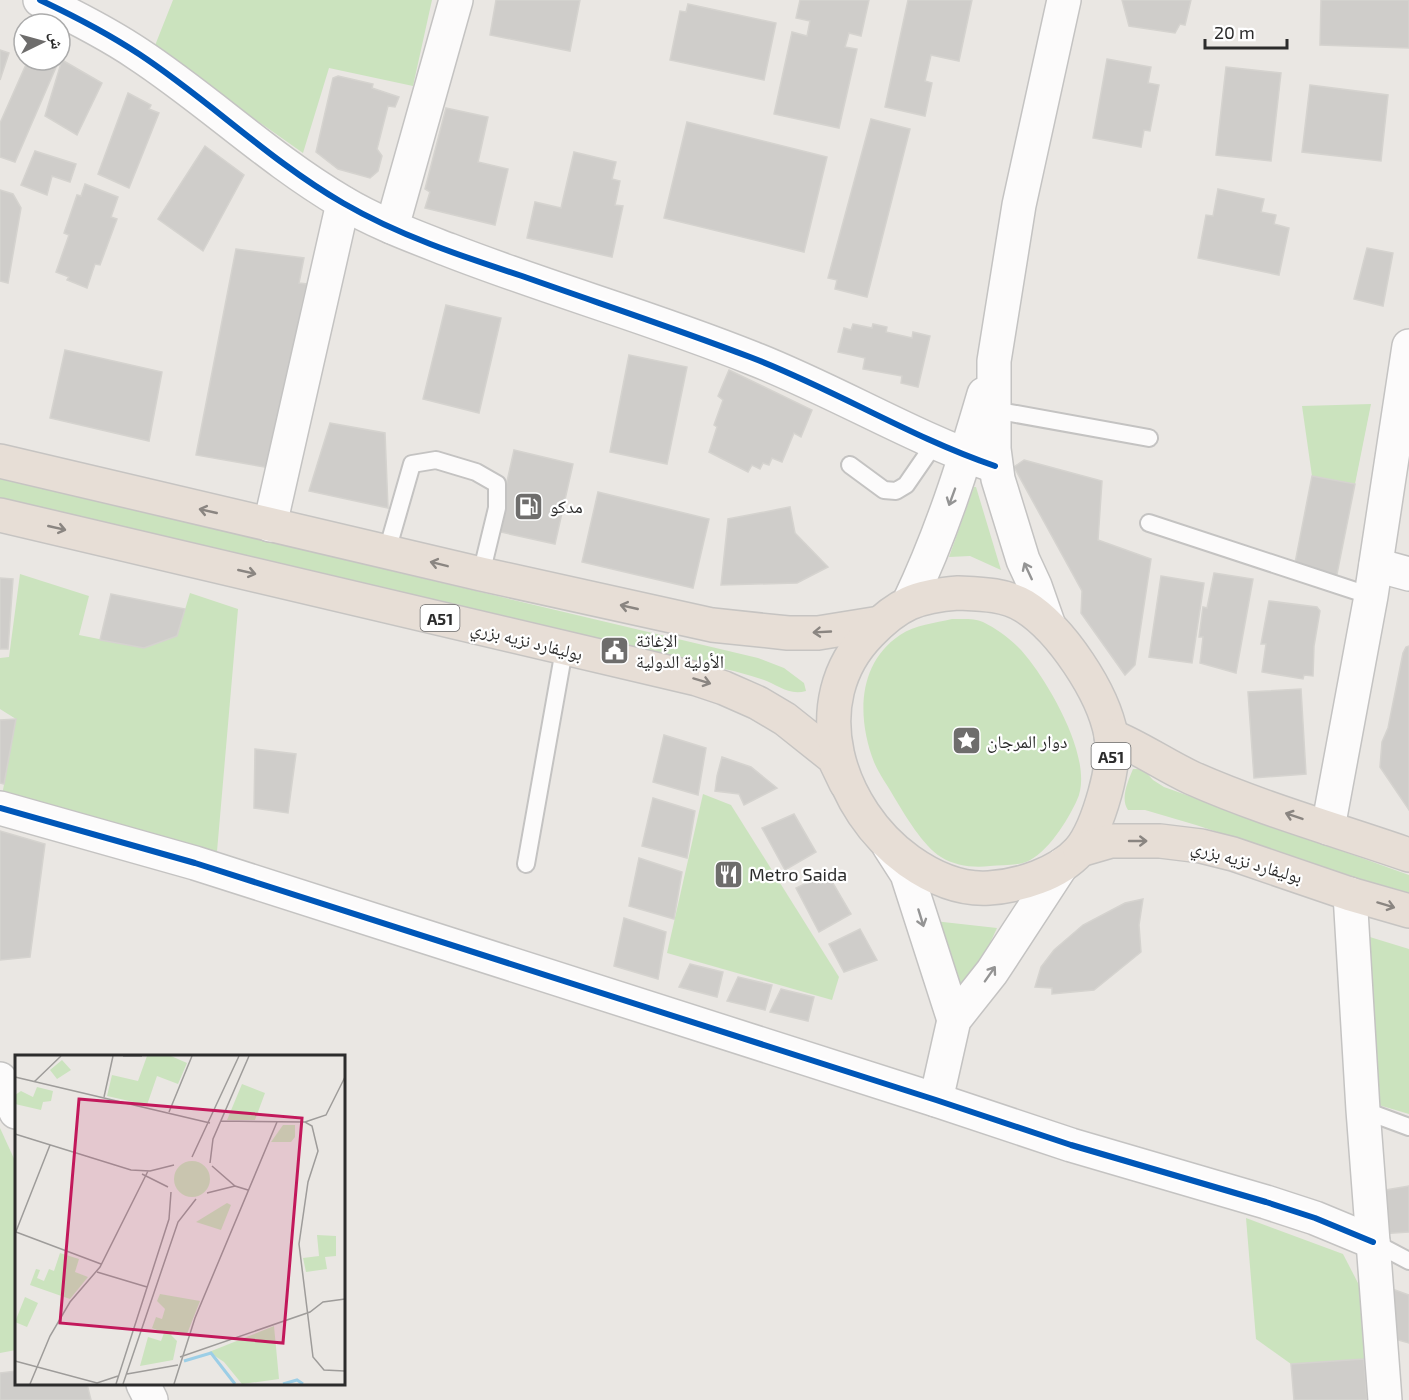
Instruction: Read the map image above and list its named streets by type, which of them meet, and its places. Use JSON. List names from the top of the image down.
{
  "streets": {
    "highway": ["A51", "بوليفارد نزيه بزري"]
  },
  "crossings": [
    ["A51", "بوليفارد نزيه بزري"]
  ],
  "places": {
    "fuel station": ["مدكو"],
    "public building": ["الإغاثة الأولية الدولية"],
    "place": ["دوار المرجان"],
    "restaurant": ["Metro Saida"]
  },
  "scale_bar": "20 m",
  "north": "right"
}
